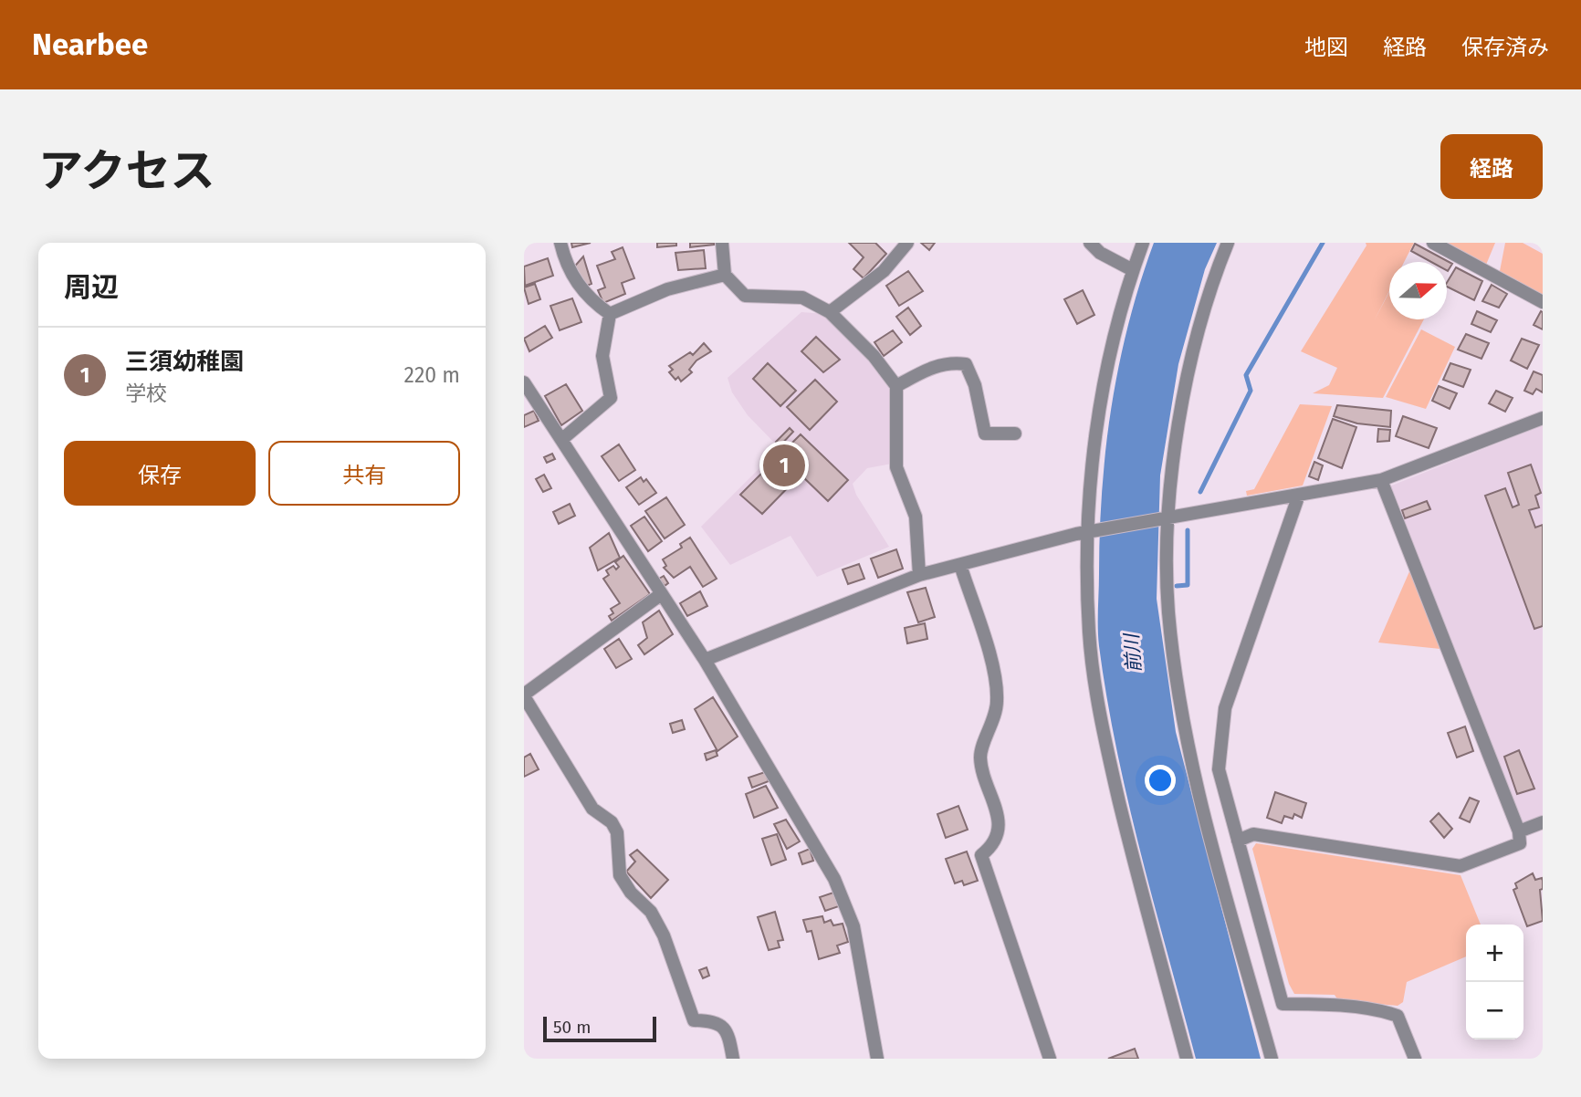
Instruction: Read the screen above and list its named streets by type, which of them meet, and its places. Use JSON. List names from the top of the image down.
{
  "water": ["前川"],
  "scale_bar": "50 m",
  "north": "right",
  "page": {
    "header": "Nearbee",
    "nav": ["地図", "経路", "保存済み"],
    "title": "アクセス",
    "buttons": [
      "経路",
      ["保存", "共有"]
    ],
    "heading": "周辺",
    "list": [
      {
        "mark": "1",
        "name": "三須幼稚園",
        "note": "学校",
        "value": "220 m"
      }
    ],
    "pins": "1",
    "map_buttons": ["+", "−"],
    "scale": "50 m"
  }
}
